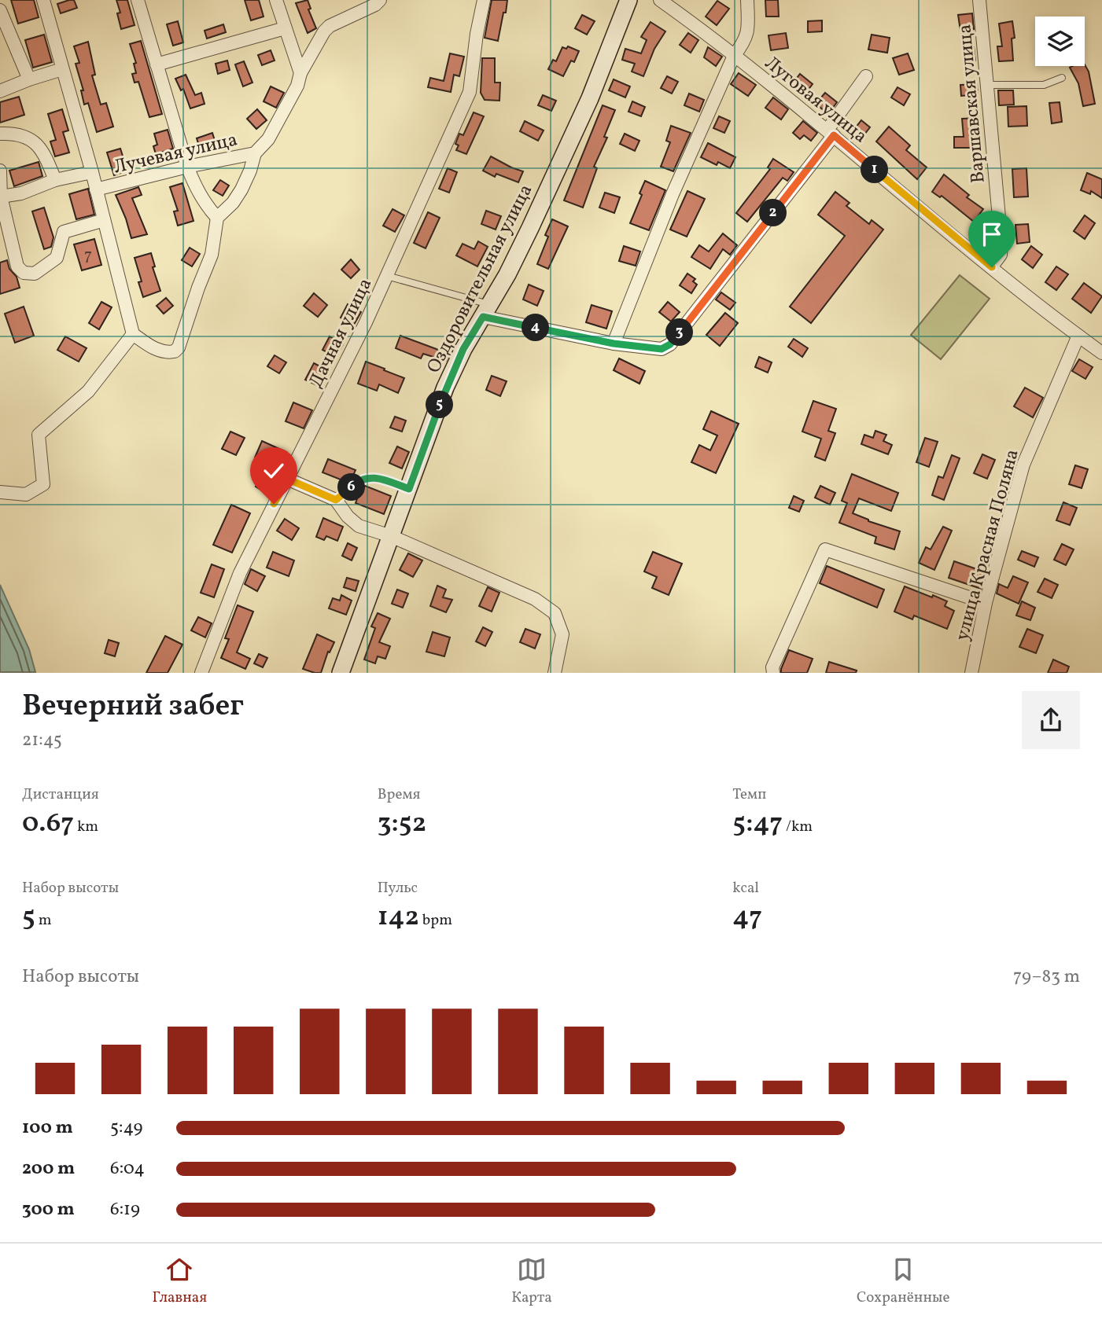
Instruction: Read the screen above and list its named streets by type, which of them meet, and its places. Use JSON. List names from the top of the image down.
{
  "streets": {
    "street": [
      "Луговая улица",
      "Варшавская улица",
      "Лучевая улица",
      "Оздоровительная улица",
      "Дачная улица",
      "улица Красная Поляна"
    ]
  },
  "crossings": [
    ["Луговая улица", "Варшавская улица"],
    ["Луговая улица", "улица Красная Поляна"]
  ],
  "house_numbers": ["7"],
  "page": {
    "pins": [
      "1",
      "2",
      "4",
      "3",
      "5",
      "6"
    ],
    "heading": ["Вечерний забег", "21:45"],
    "stats": [
      ["Дистанция", "0.67 km"],
      ["Время", "3:52"],
      ["Темп", "5:47 /km"],
      ["Набор высоты", "5 m"],
      ["Пульс", "142 bpm"],
      ["kcal", "47"]
    ],
    "chart": ["Набор высоты", "79–83 m"],
    "list": [
      {
        "name": "100 m",
        "note": "5:49"
      },
      {
        "name": "200 m",
        "note": "6:04"
      },
      {
        "name": "300 m",
        "note": "6:19"
      }
    ],
    "tabs": ["Главная", "Карта", "Сохранённые"]
  }
}
